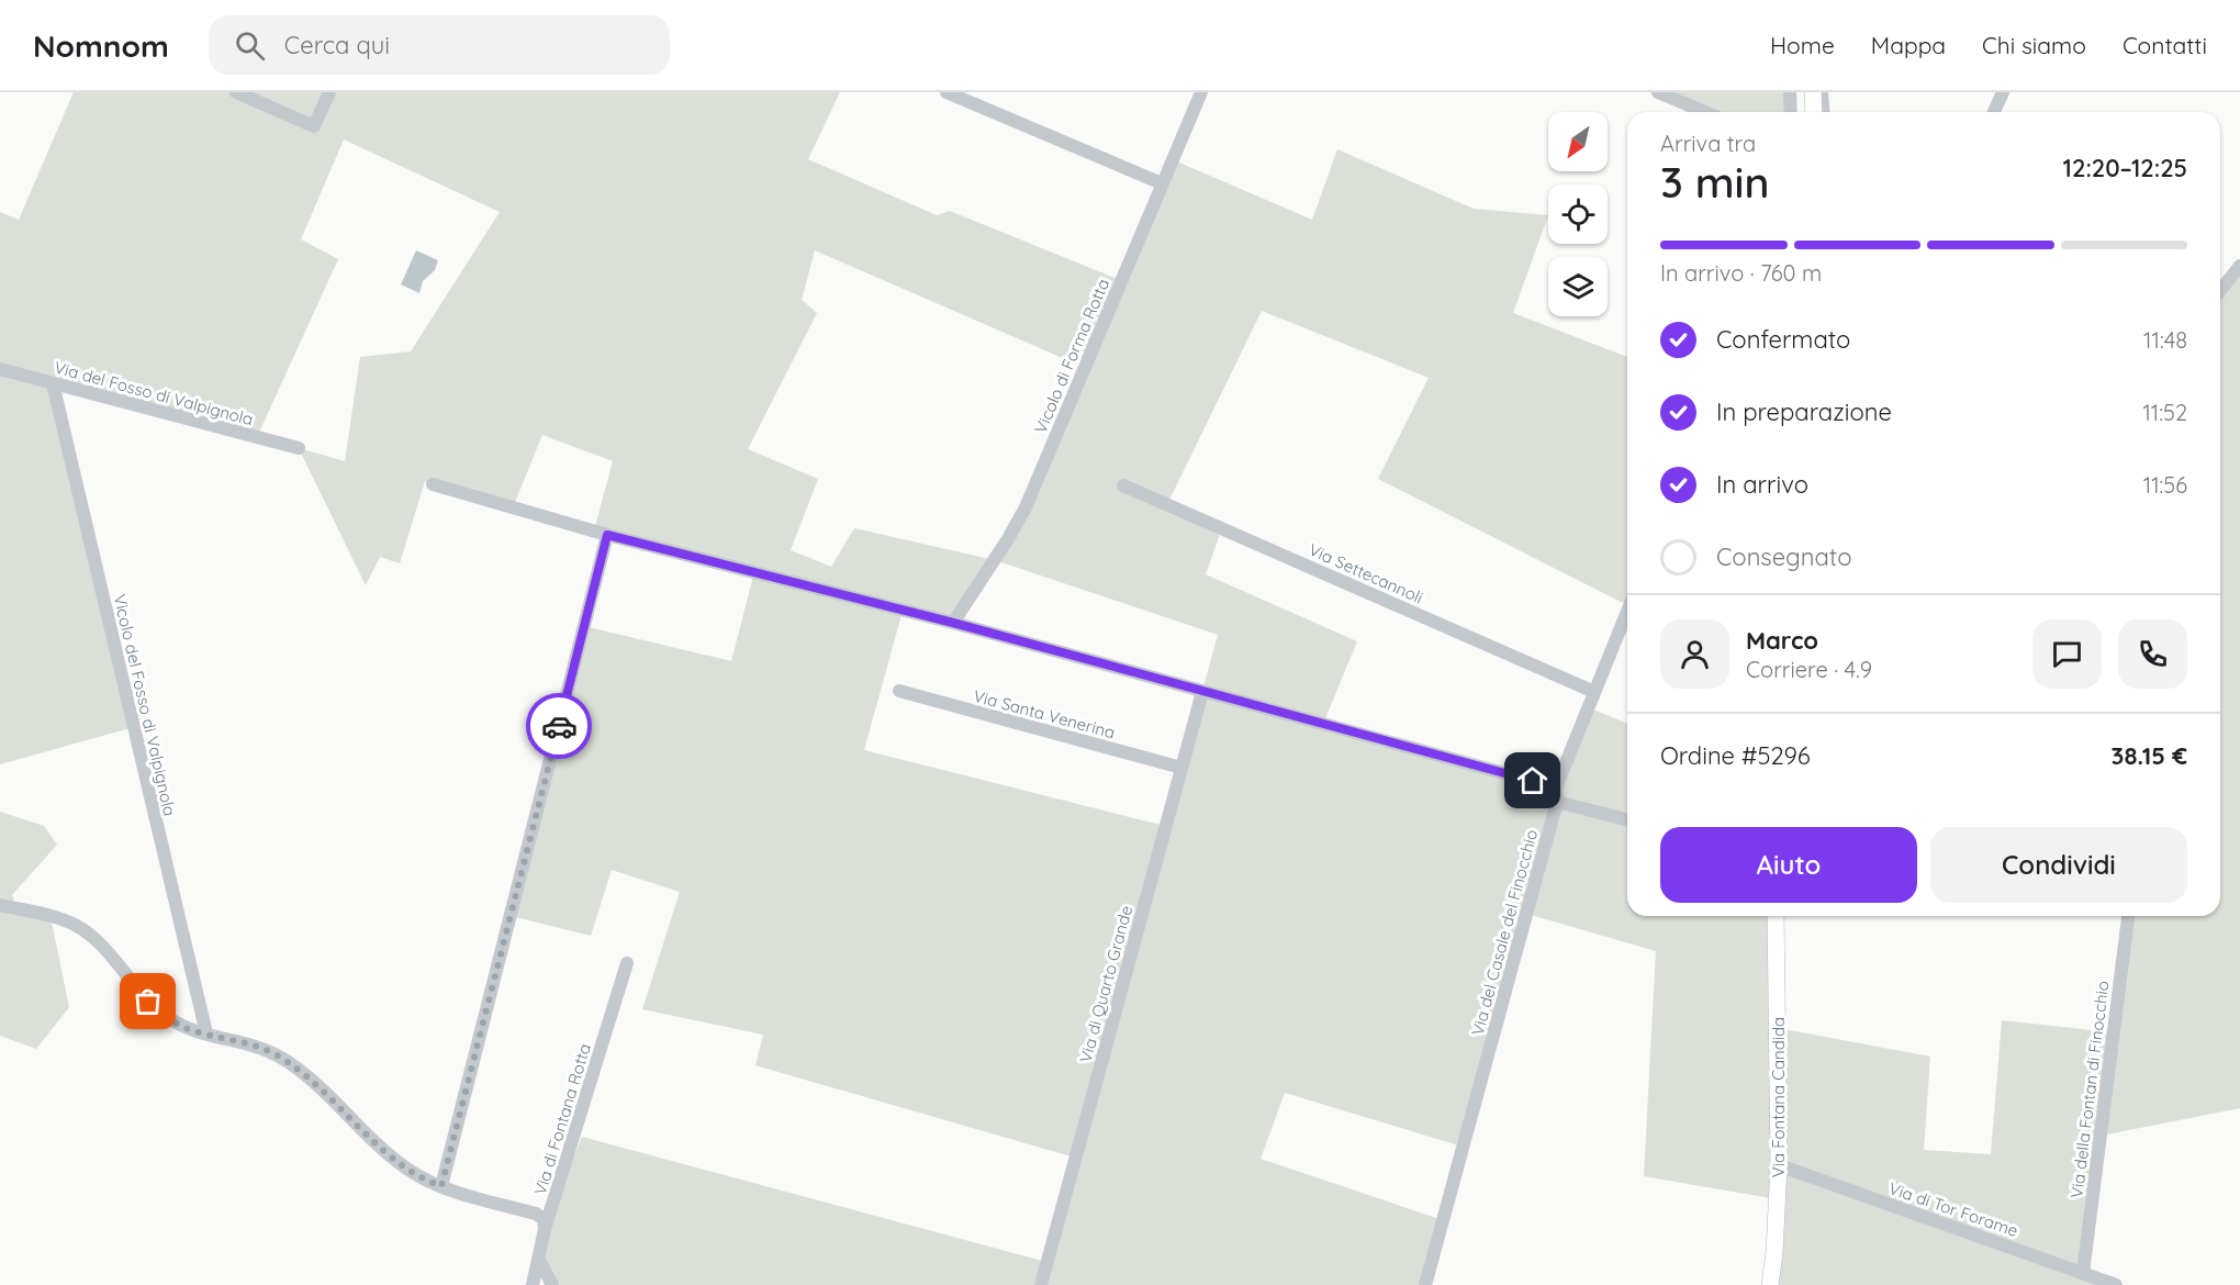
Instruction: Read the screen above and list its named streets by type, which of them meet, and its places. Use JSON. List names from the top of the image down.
{
  "streets": {
    "main road": ["Via Fontana Candida"],
    "street": [
      "Vicolo di Forma Rotta",
      "Via del Fosso di Valpignola",
      "Via Settecannoli",
      "Vicolo del Fosso di Valpignola",
      "Via Santa Venerina",
      "Via del Casale del Finocchio",
      "Via di Quarto Grande",
      "Via della Fontan di Finocchio",
      "Via di Fontana Rotta",
      "Via di Tor Forame"
    ]
  },
  "crossings": [
    ["Via del Fosso di Valpignola", "Vicolo del Fosso di Valpignola"],
    ["Via Settecannoli", "Via del Casale del Finocchio"],
    ["Via Santa Venerina", "Via di Quarto Grande"],
    ["Via della Fontan di Finocchio", "Via di Tor Forame"],
    ["Via Fontana Candida", "Via di Tor Forame"]
  ],
  "north": "bottom left",
  "page": {
    "header": "Nomnom",
    "search": "Cerca qui",
    "nav": [
      "Home",
      "Mappa",
      "Chi siamo",
      "Contatti"
    ],
    "heading": ["3 min", "Arriva tra", "12:20–12:25"],
    "panel": [
      "Marco",
      "Corriere · 4.9",
      "Ordine #5296",
      "38.15 €"
    ],
    "bar": "In arrivo · 760 m",
    "list": [
      ["Confermato", "11:48"],
      ["In preparazione", "11:52"],
      ["In arrivo", "11:56"],
      "Consegnato"
    ],
    "buttons": ["Aiuto", "Condividi"]
  }
}
